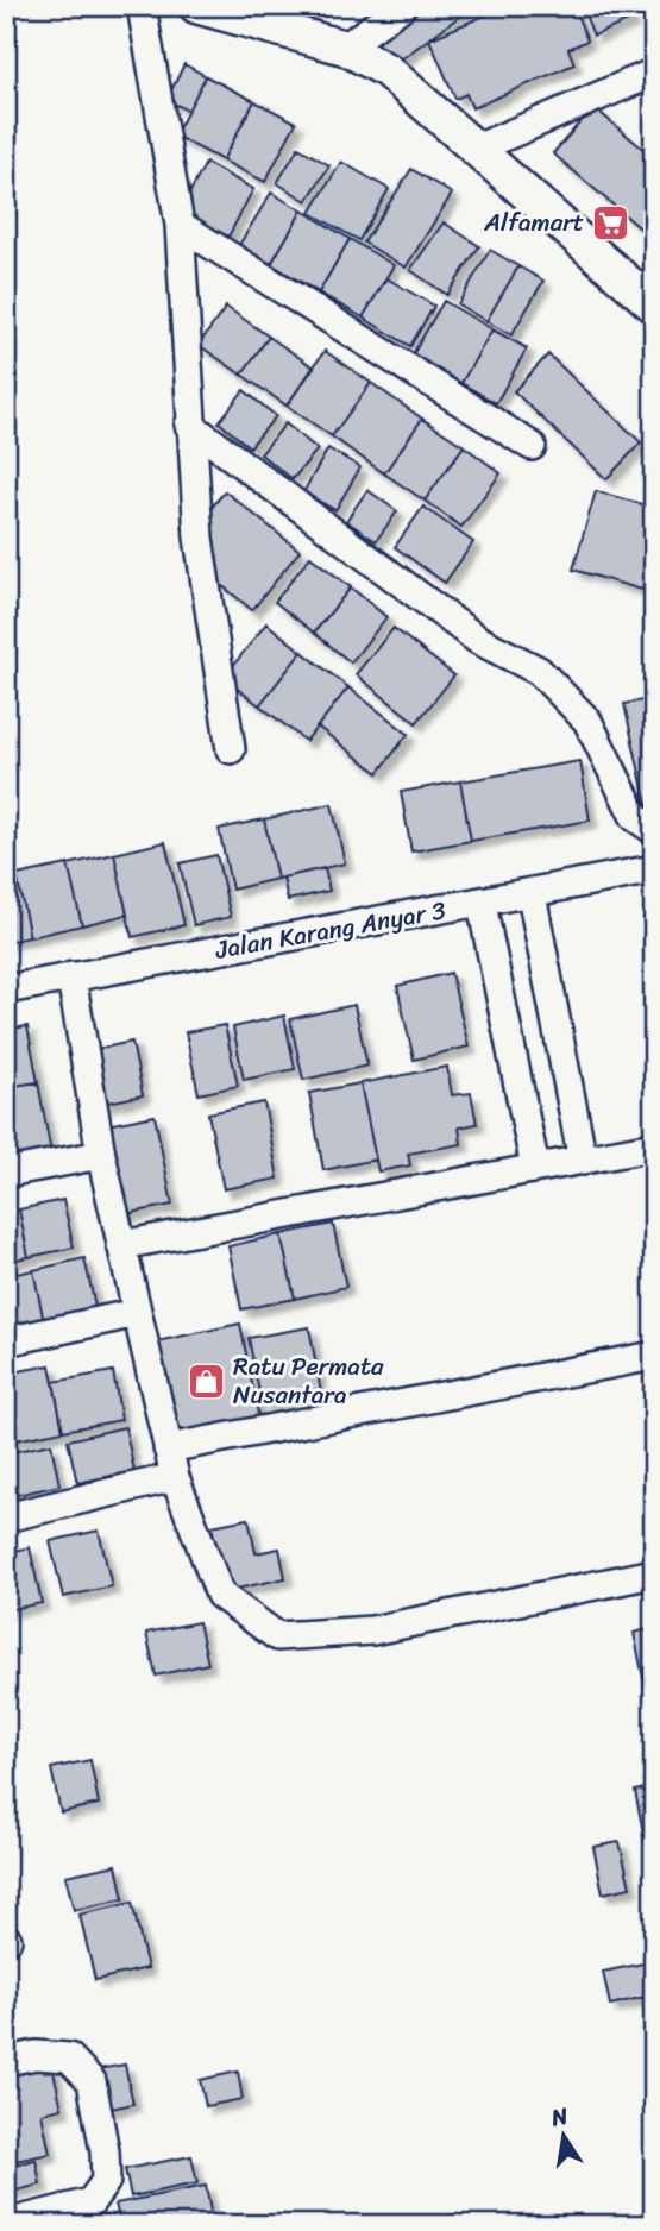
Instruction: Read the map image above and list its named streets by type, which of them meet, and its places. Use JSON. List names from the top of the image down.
{
  "streets": {
    "street": ["Jalan Karang Anyar 3"]
  },
  "places": {
    "supermarket": ["Alfamart"],
    "shop": ["Ratu Permata Nusantara"]
  },
  "north": "top"
}
